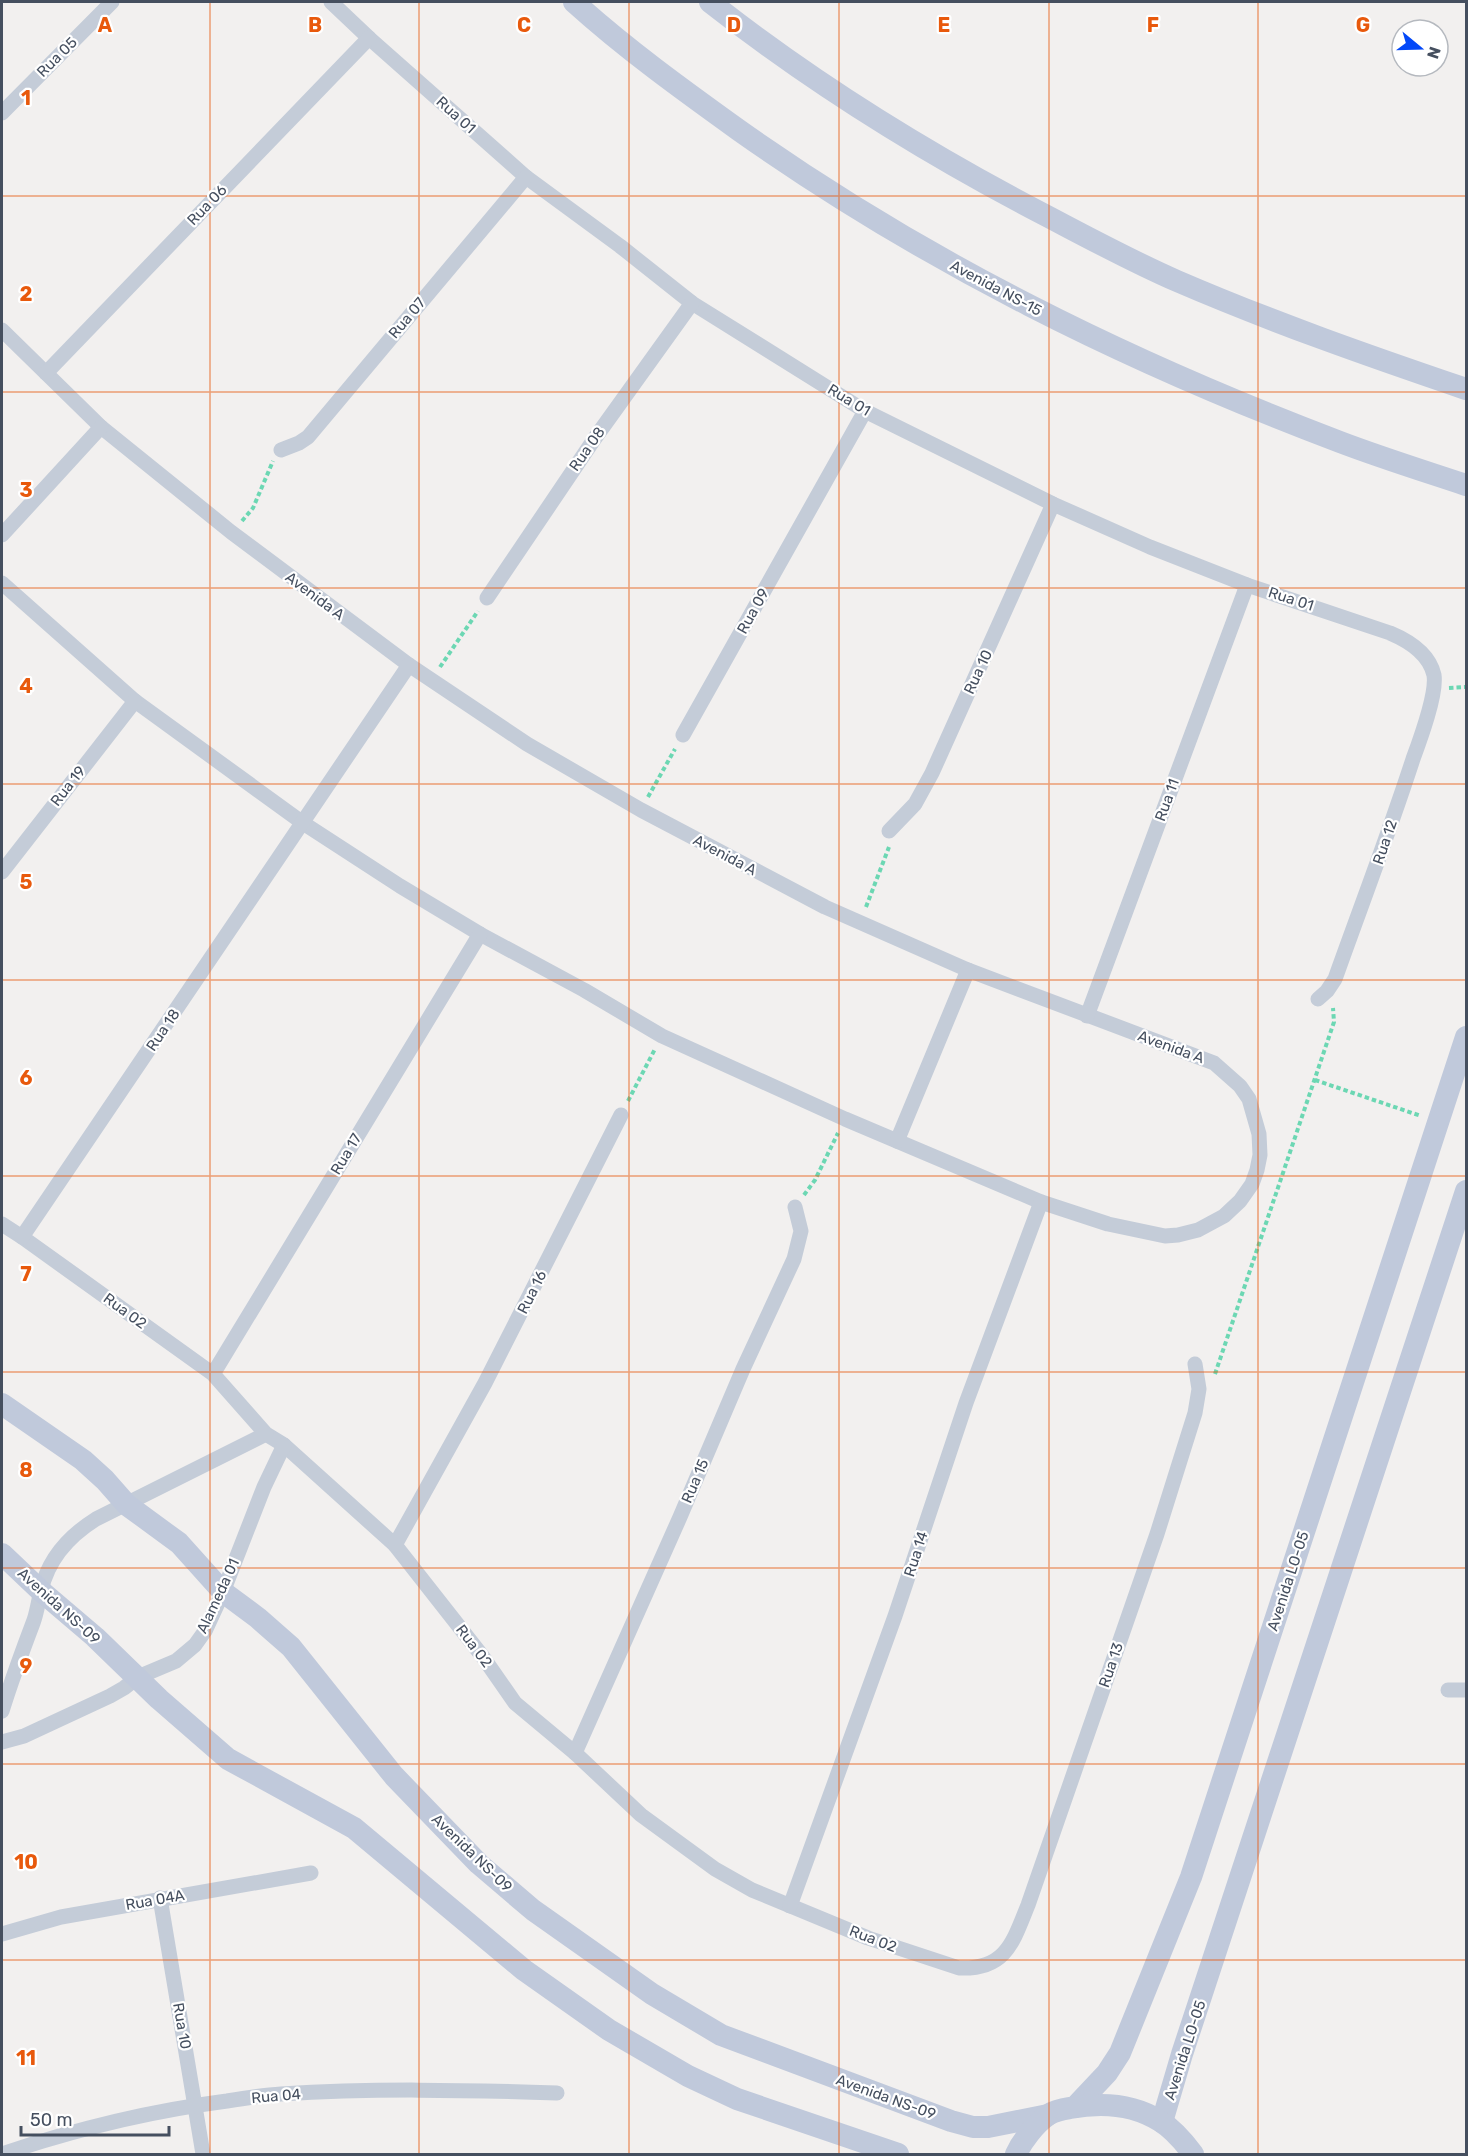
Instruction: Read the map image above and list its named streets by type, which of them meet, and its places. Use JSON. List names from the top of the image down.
{
  "streets": {
    "main road": ["Avenida NS-15", "Avenida LO-05", "Avenida NS-09"],
    "street": [
      "Rua 05",
      "Rua 01",
      "Rua 06",
      "Rua 07",
      "Rua 08",
      "Avenida A",
      "Rua 09",
      "Rua 10",
      "Rua 19",
      "Rua 11",
      "Rua 12",
      "Rua 18",
      "Rua 17",
      "Rua 16",
      "Rua 02",
      "Rua 15",
      "Rua 14",
      "Alameda 01",
      "Rua 13",
      "Rua 04A",
      "Rua 04"
    ]
  },
  "crossings": [
    ["Rua 01", "Rua 06"],
    ["Rua 01", "Rua 07"],
    ["Rua 01", "Rua 08"],
    ["Rua 01", "Rua 09"],
    ["Rua 01", "Rua 10"],
    ["Rua 01", "Rua 11"],
    ["Rua 01", "Rua 12"],
    ["Rua 06", "Avenida A"],
    ["Avenida A", "Rua 19"],
    ["Avenida A", "Rua 11"],
    ["Avenida A", "Rua 18"],
    ["Avenida A", "Rua 17"],
    ["Avenida A", "Rua 14"],
    ["Rua 10", "Rua 04A"],
    ["Rua 10", "Rua 04"],
    ["Rua 18", "Rua 02"],
    ["Rua 17", "Rua 02"],
    ["Rua 16", "Rua 02"],
    ["Rua 02", "Rua 15"],
    ["Rua 02", "Rua 14"],
    ["Rua 02", "Alameda 01"],
    ["Rua 02", "Rua 13"],
    ["Avenida LO-05", "Avenida NS-09"],
    ["Alameda 01", "Avenida NS-09"]
  ],
  "scale_bar": "50 m",
  "north": "right",
  "grid": {
    "columns": [
      "A",
      "B",
      "C",
      "D",
      "E",
      "F",
      "G"
    ],
    "rows": [
      "1",
      "2",
      "3",
      "4",
      "5",
      "6",
      "7",
      "8",
      "9",
      "10",
      "11"
    ]
  }
}
